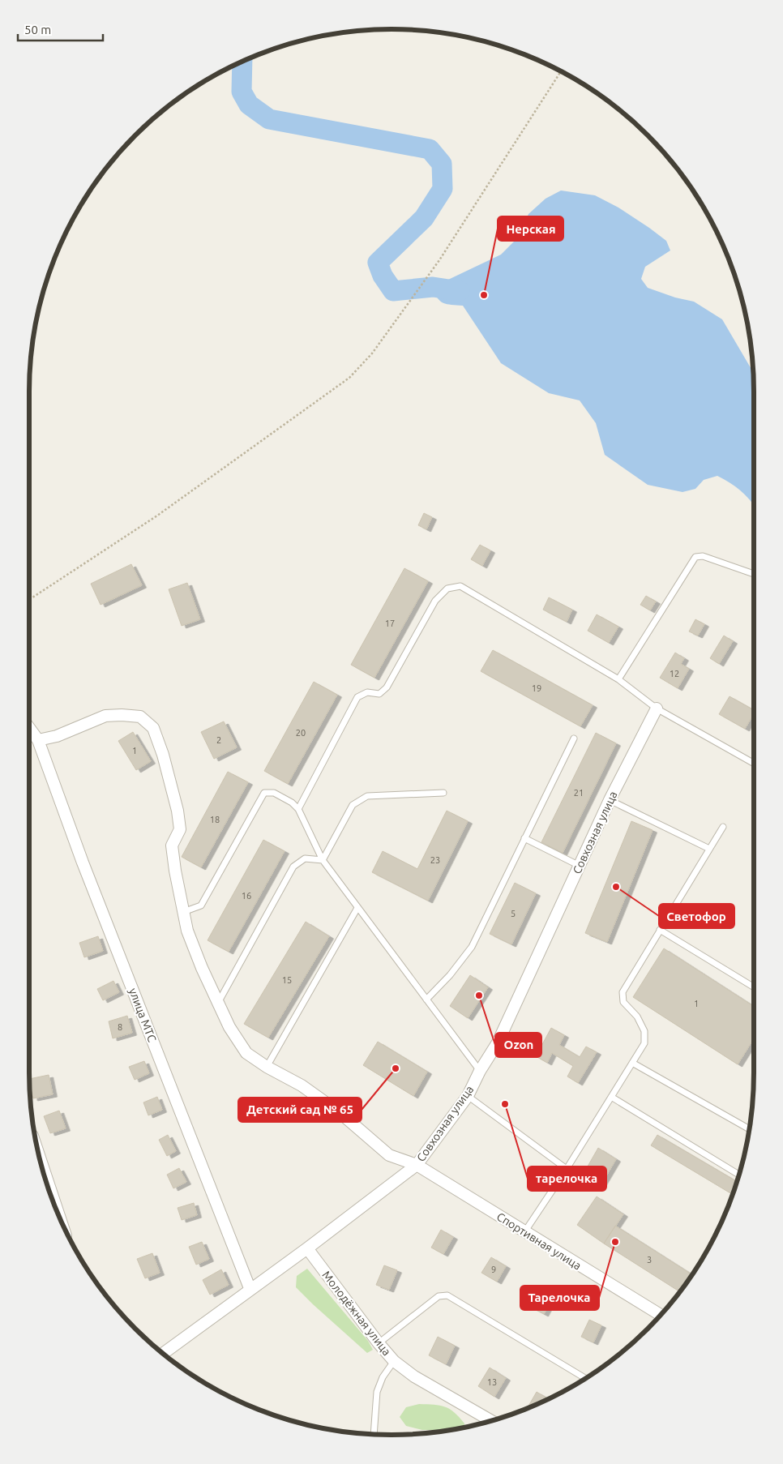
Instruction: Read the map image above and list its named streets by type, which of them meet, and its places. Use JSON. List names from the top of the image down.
{
  "streets": {
    "street": [
      "Совхозная улица",
      "улица МТС",
      "Спортивная улица",
      "Молодёжная улица"
    ]
  },
  "crossings": [
    ["Совхозная улица", "улица МТС"],
    ["Совхозная улица", "Спортивная улица"],
    ["Совхозная улица", "Молодёжная улица"],
    ["улица МТС", "Спортивная улица"]
  ],
  "places": [
    "Нерская",
    "Светофор",
    "Ozon",
    "Детский сад № 65",
    "тарелочка",
    "Тарелочка"
  ],
  "house_numbers": [
    "17",
    "12",
    "19",
    "20",
    "2",
    "1",
    "21",
    "18",
    "23",
    "16",
    "5",
    "15",
    "1",
    "8",
    "3",
    "9",
    "13"
  ],
  "scale_bar": "50 m"
}
